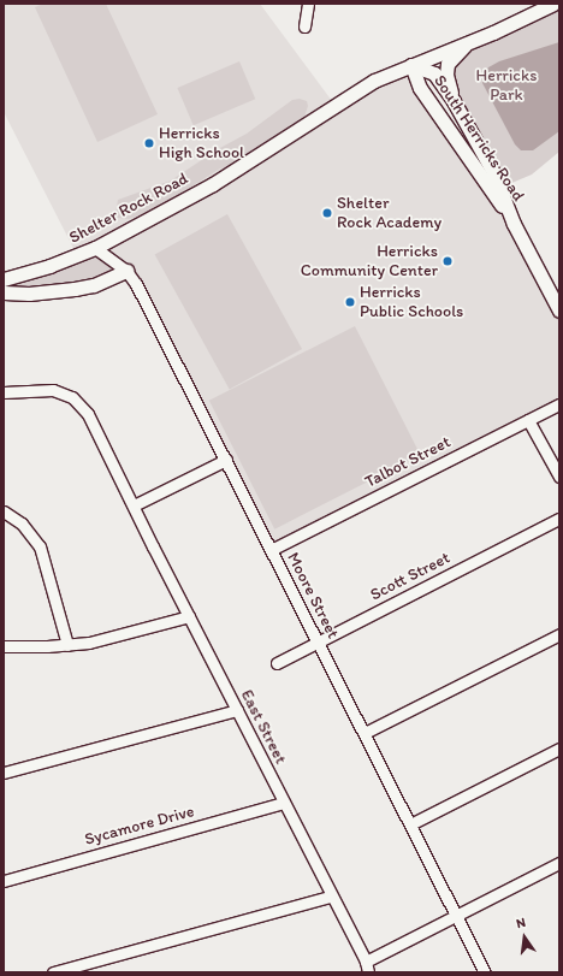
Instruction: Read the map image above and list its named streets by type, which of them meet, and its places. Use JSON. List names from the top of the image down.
{
  "streets": {
    "main road": ["South Herricks Road", "Shelter Rock Road"],
    "street": [
      "Talbot Street",
      "Scott Street",
      "Moore Street",
      "East Street",
      "Sycamore Drive"
    ]
  },
  "crossings": [
    ["South Herricks Road", "Shelter Rock Road"],
    ["Shelter Rock Road", "Moore Street"],
    ["Talbot Street", "Moore Street"],
    ["Scott Street", "Moore Street"],
    ["East Street", "Sycamore Drive"]
  ],
  "parks": ["Herricks Park"],
  "places": [
    "Herricks High School",
    "Shelter Rock Academy",
    "Herricks Community Center",
    "Herricks Public Schools"
  ],
  "north": "top"
}
